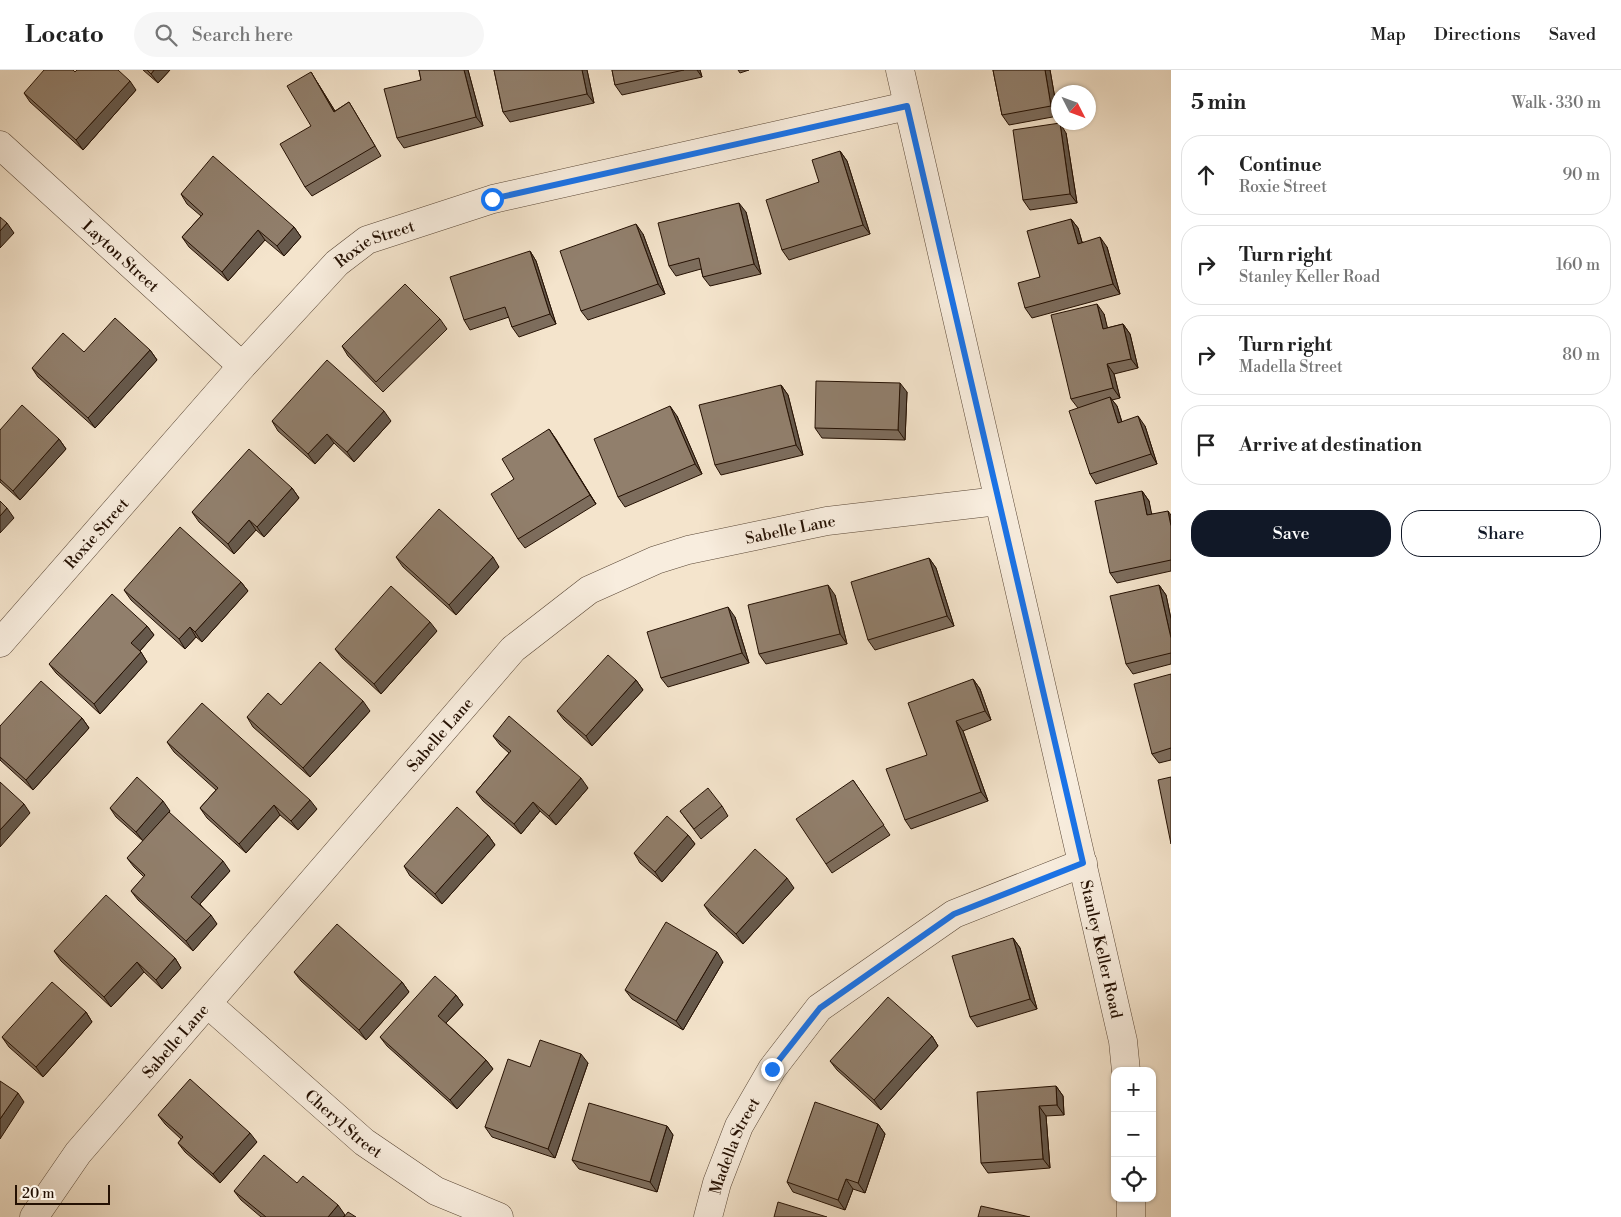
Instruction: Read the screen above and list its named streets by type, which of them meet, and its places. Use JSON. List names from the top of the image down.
{
  "streets": {
    "street": [
      "Roxie Street",
      "Layton Street",
      "Sabelle Lane",
      "Stanley Keller Road",
      "Cheryl Street",
      "Madella Street"
    ]
  },
  "crossings": [
    ["Roxie Street", "Layton Street"],
    ["Roxie Street", "Stanley Keller Road"],
    ["Sabelle Lane", "Stanley Keller Road"],
    ["Sabelle Lane", "Cheryl Street"],
    ["Stanley Keller Road", "Madella Street"]
  ],
  "scale_bar": "20 m",
  "north": "bottom right",
  "page": {
    "header": "Locato",
    "search": "Search here",
    "nav": ["Map", "Directions", "Saved"],
    "heading": ["5 min", "Walk · 330 m"],
    "list": [
      ["Continue", "Roxie Street", "90 m"],
      ["Turn right", "Stanley Keller Road", "160 m"],
      ["Turn right", "Madella Street", "80 m"],
      "Arrive at destination"
    ],
    "buttons": ["Save", "Share"],
    "map_buttons": ["+", "−"],
    "scale": "20 m"
  }
}
